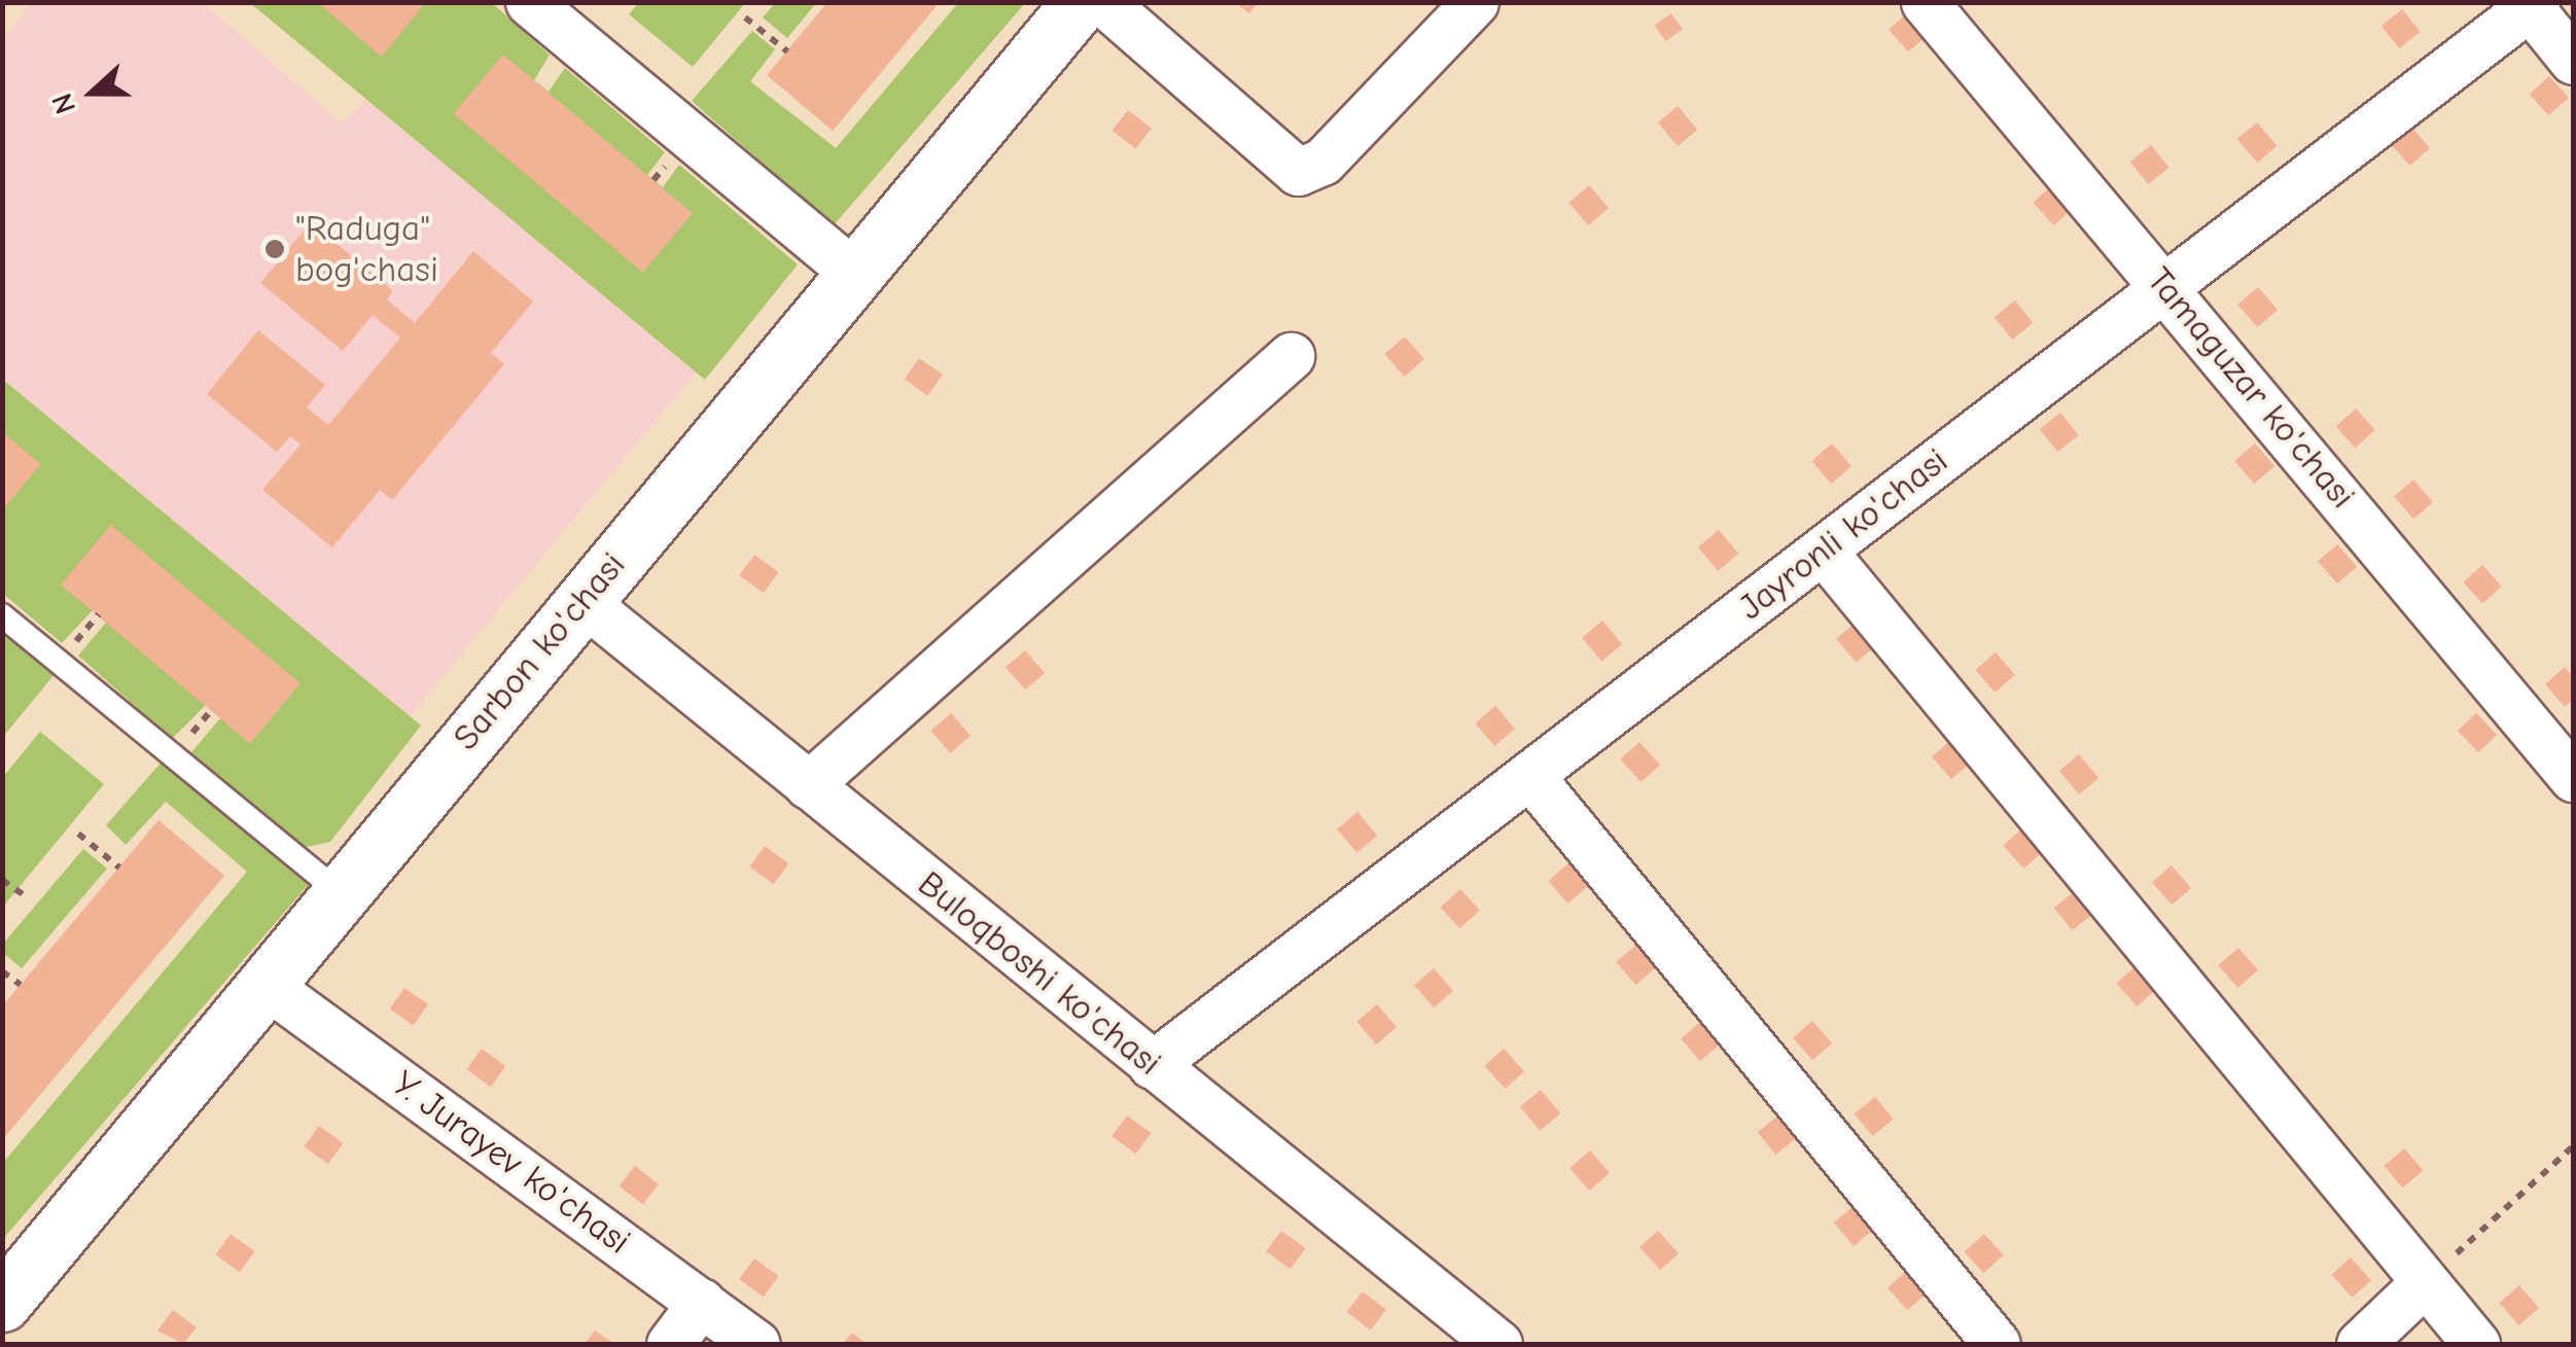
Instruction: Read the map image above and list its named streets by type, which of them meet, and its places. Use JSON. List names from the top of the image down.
{
  "streets": {
    "street": [
      "Tamaguzar ko'chasi",
      "Jayronli ko'chasi",
      "Sarbon ko'chasi",
      "Buloqboshi ko'chasi",
      "Y. Jurayev ko'chasi"
    ]
  },
  "crossings": [
    ["Tamaguzar ko'chasi", "Jayronli ko'chasi"],
    ["Jayronli ko'chasi", "Buloqboshi ko'chasi"],
    ["Sarbon ko'chasi", "Buloqboshi ko'chasi"],
    ["Sarbon ko'chasi", "Y. Jurayev ko'chasi"]
  ],
  "places": ["\"Raduga\" bog'chasi"],
  "north": "left"
}
